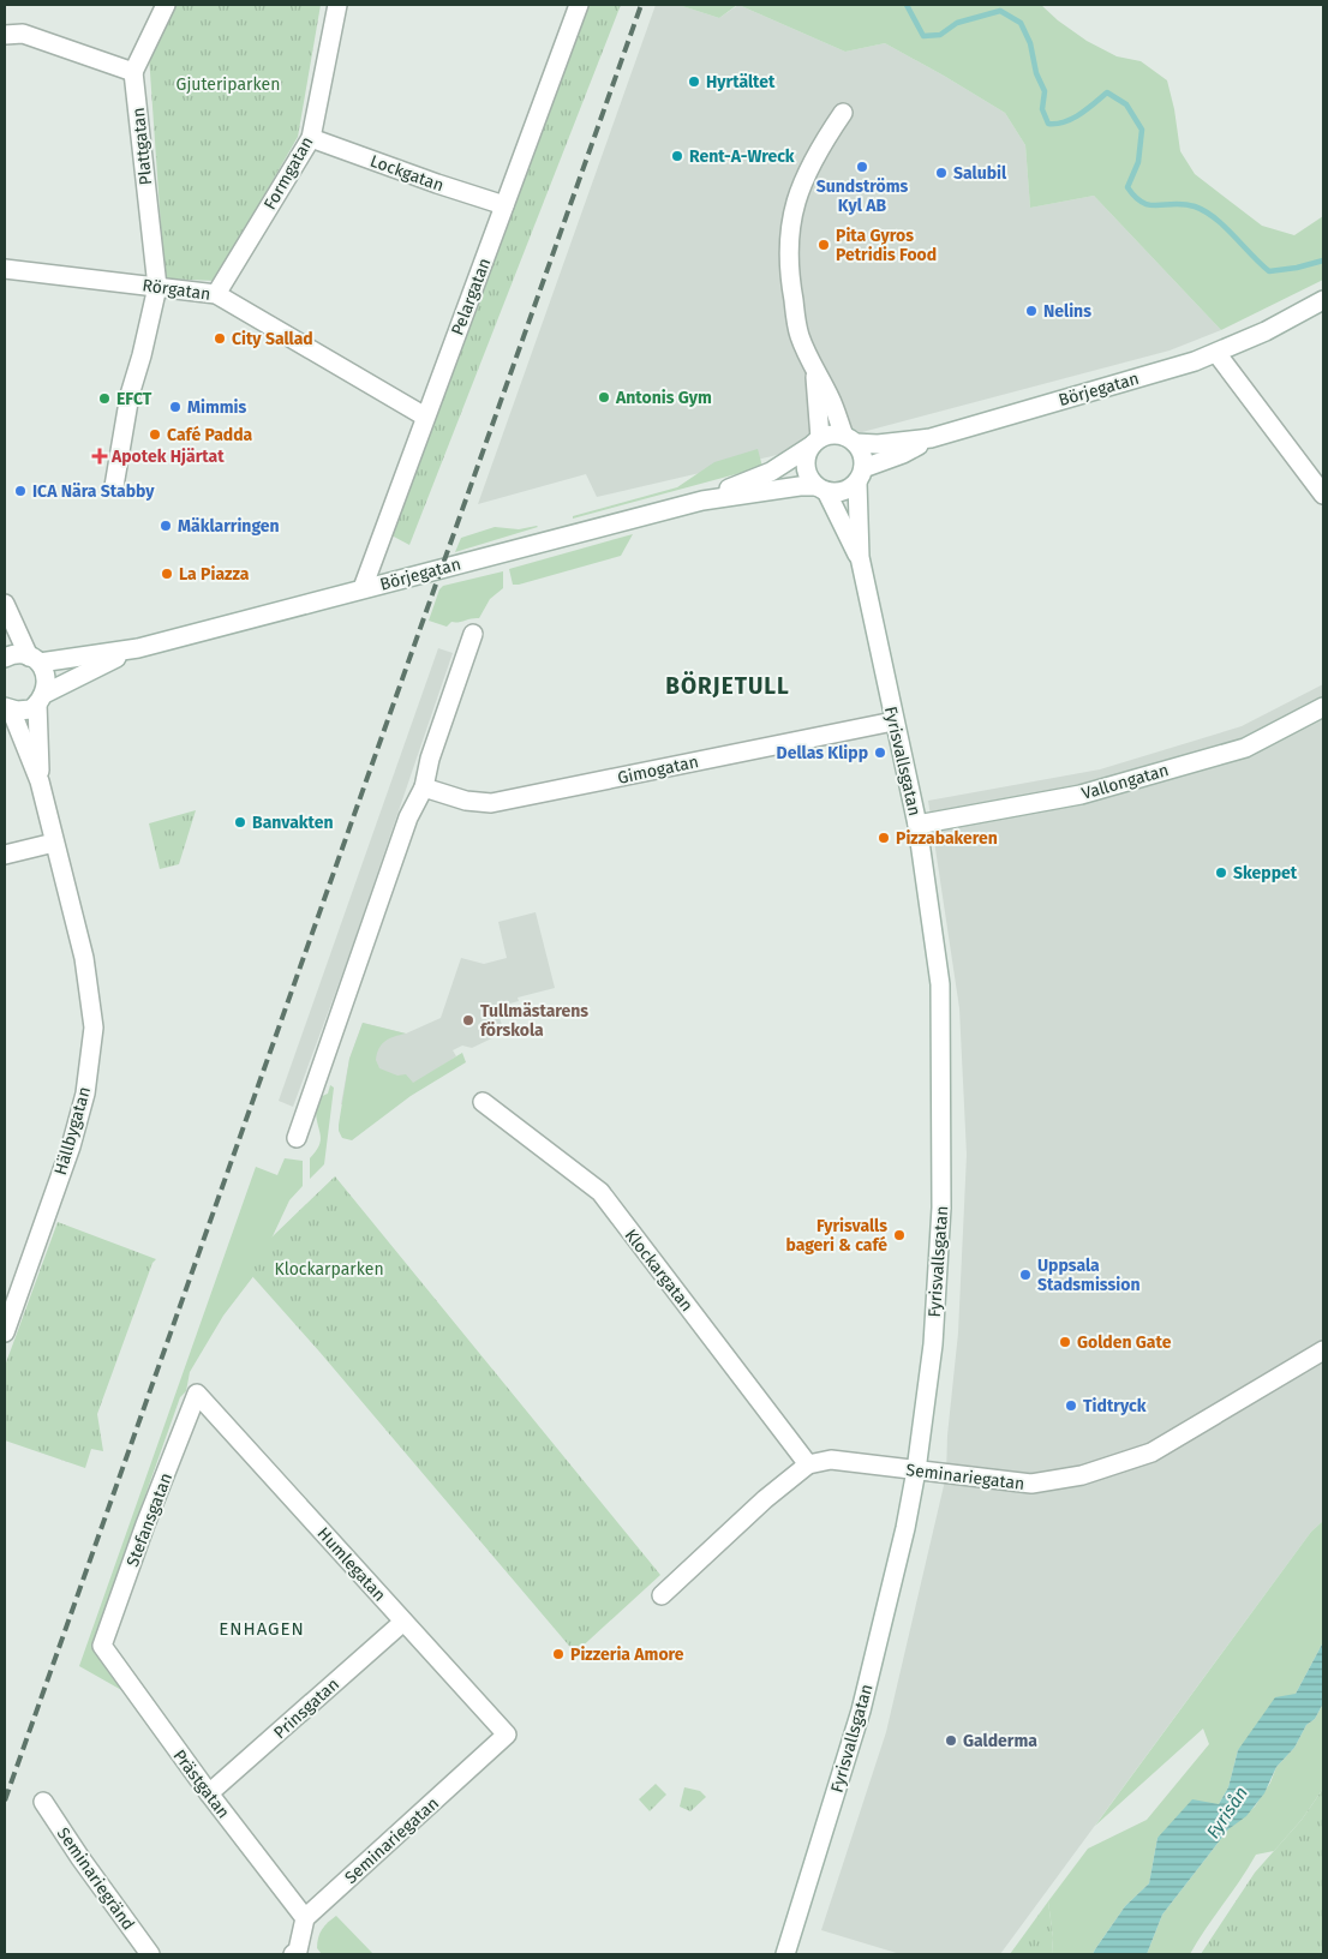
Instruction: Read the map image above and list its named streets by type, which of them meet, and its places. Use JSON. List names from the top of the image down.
{
  "streets": {
    "street": [
      "Plattgatan",
      "Formgatan",
      "Lockgatan",
      "Rörgatan",
      "Pelargatan",
      "Börjegatan",
      "Fyrisvallsgatan",
      "Gimogatan",
      "Vallongatan",
      "Hällbygatan",
      "Klockargatan",
      "Seminariegatan",
      "Stefansgatan",
      "Humlegatan",
      "Prinsgatan",
      "Prästgatan",
      "Seminariegränd"
    ]
  },
  "crossings": [
    ["Plattgatan", "Rörgatan"],
    ["Formgatan", "Lockgatan"],
    ["Formgatan", "Rörgatan"],
    ["Lockgatan", "Pelargatan"],
    ["Rörgatan", "Pelargatan"],
    ["Pelargatan", "Börjegatan"],
    ["Börjegatan", "Fyrisvallsgatan"],
    ["Börjegatan", "Hällbygatan"],
    ["Fyrisvallsgatan", "Gimogatan"],
    ["Fyrisvallsgatan", "Vallongatan"],
    ["Fyrisvallsgatan", "Seminariegatan"],
    ["Klockargatan", "Seminariegatan"],
    ["Seminariegatan", "Humlegatan"],
    ["Seminariegatan", "Prästgatan"],
    ["Stefansgatan", "Humlegatan"],
    ["Stefansgatan", "Prästgatan"],
    ["Humlegatan", "Prinsgatan"],
    ["Prinsgatan", "Prästgatan"]
  ],
  "districts": ["BÖRJETULL", "ENHAGEN"],
  "water": ["Fyrisån"],
  "parks": ["Gjuteriparken", "Klockarparken"],
  "places": {
    "other": [
      "Hyrtältet",
      "Rent-A-Wreck",
      "Sundströms Kyl AB",
      "Salubil",
      "Pita Gyros Petridis Food",
      "Nelins",
      "City Sallad",
      "Antonis Gym",
      "EFCT",
      "Mimmis",
      "Café Padda",
      "ICA Nära Stabby",
      "Mäklarringen",
      "La Piazza",
      "Dellas Klipp",
      "Banvakten",
      "Pizzabakeren",
      "Skeppet",
      "Tullmästarens förskola",
      "Fyrisvalls bageri & café",
      "Uppsala Stadsmission",
      "Golden Gate",
      "Tidtryck",
      "Pizzeria Amore",
      "Galderma"
    ],
    "health": ["Apotek Hjärtat"]
  }
}
